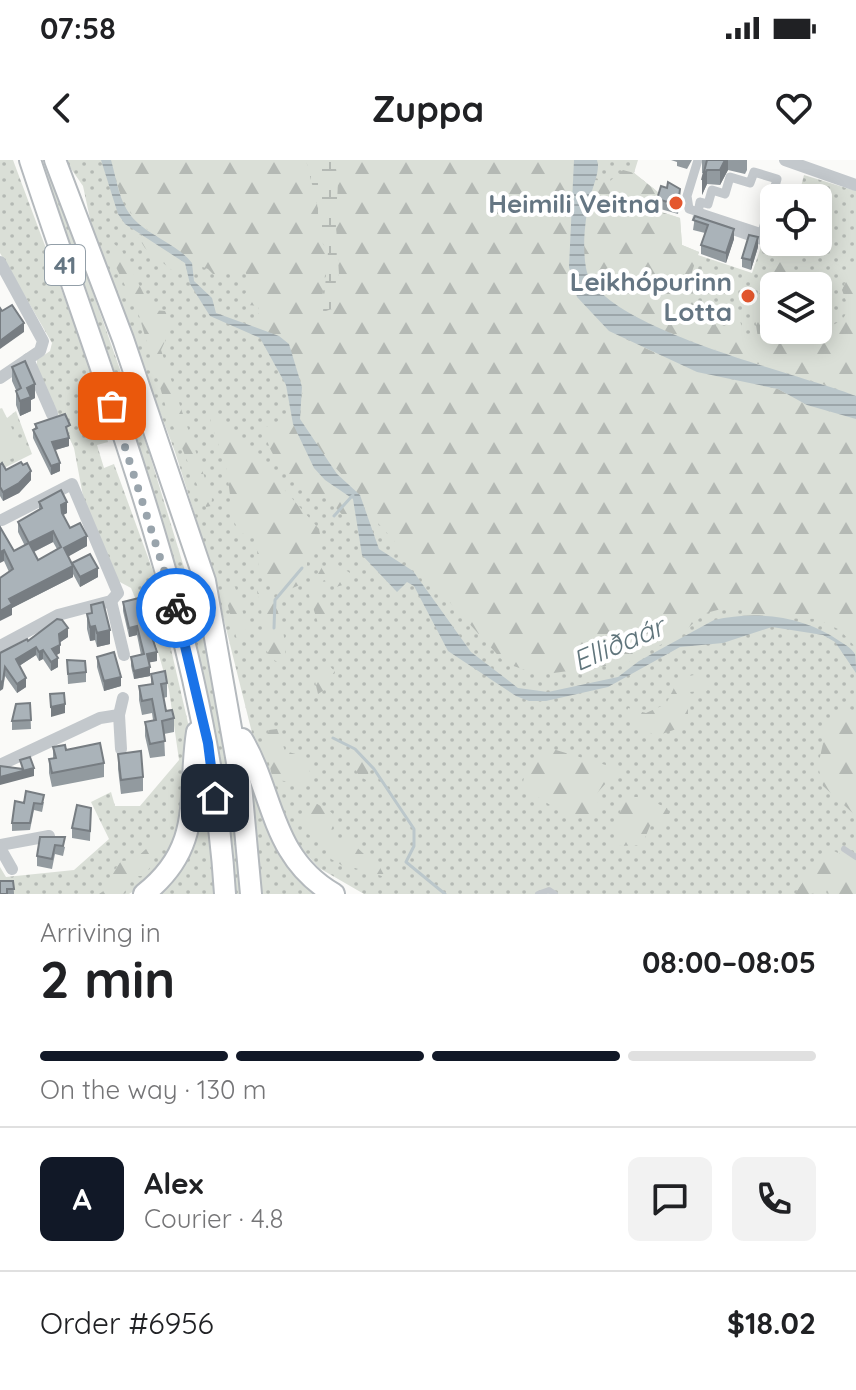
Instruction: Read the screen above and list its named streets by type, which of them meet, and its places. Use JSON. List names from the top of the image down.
{
  "streets": {
    "highway": ["41"]
  },
  "water": ["Elliðaár"],
  "places": ["Heimili Veitna", "Leikhópurinn Lotta"],
  "page": {
    "status": "07:58",
    "header": "Zuppa",
    "heading": ["2 min", "Arriving in", "08:00–08:05"],
    "panel": [
      "Alex",
      "Courier · 4.8",
      "Order #6956",
      "$18.02"
    ],
    "bar": "On the way · 130 m",
    "round": "A"
  }
}
